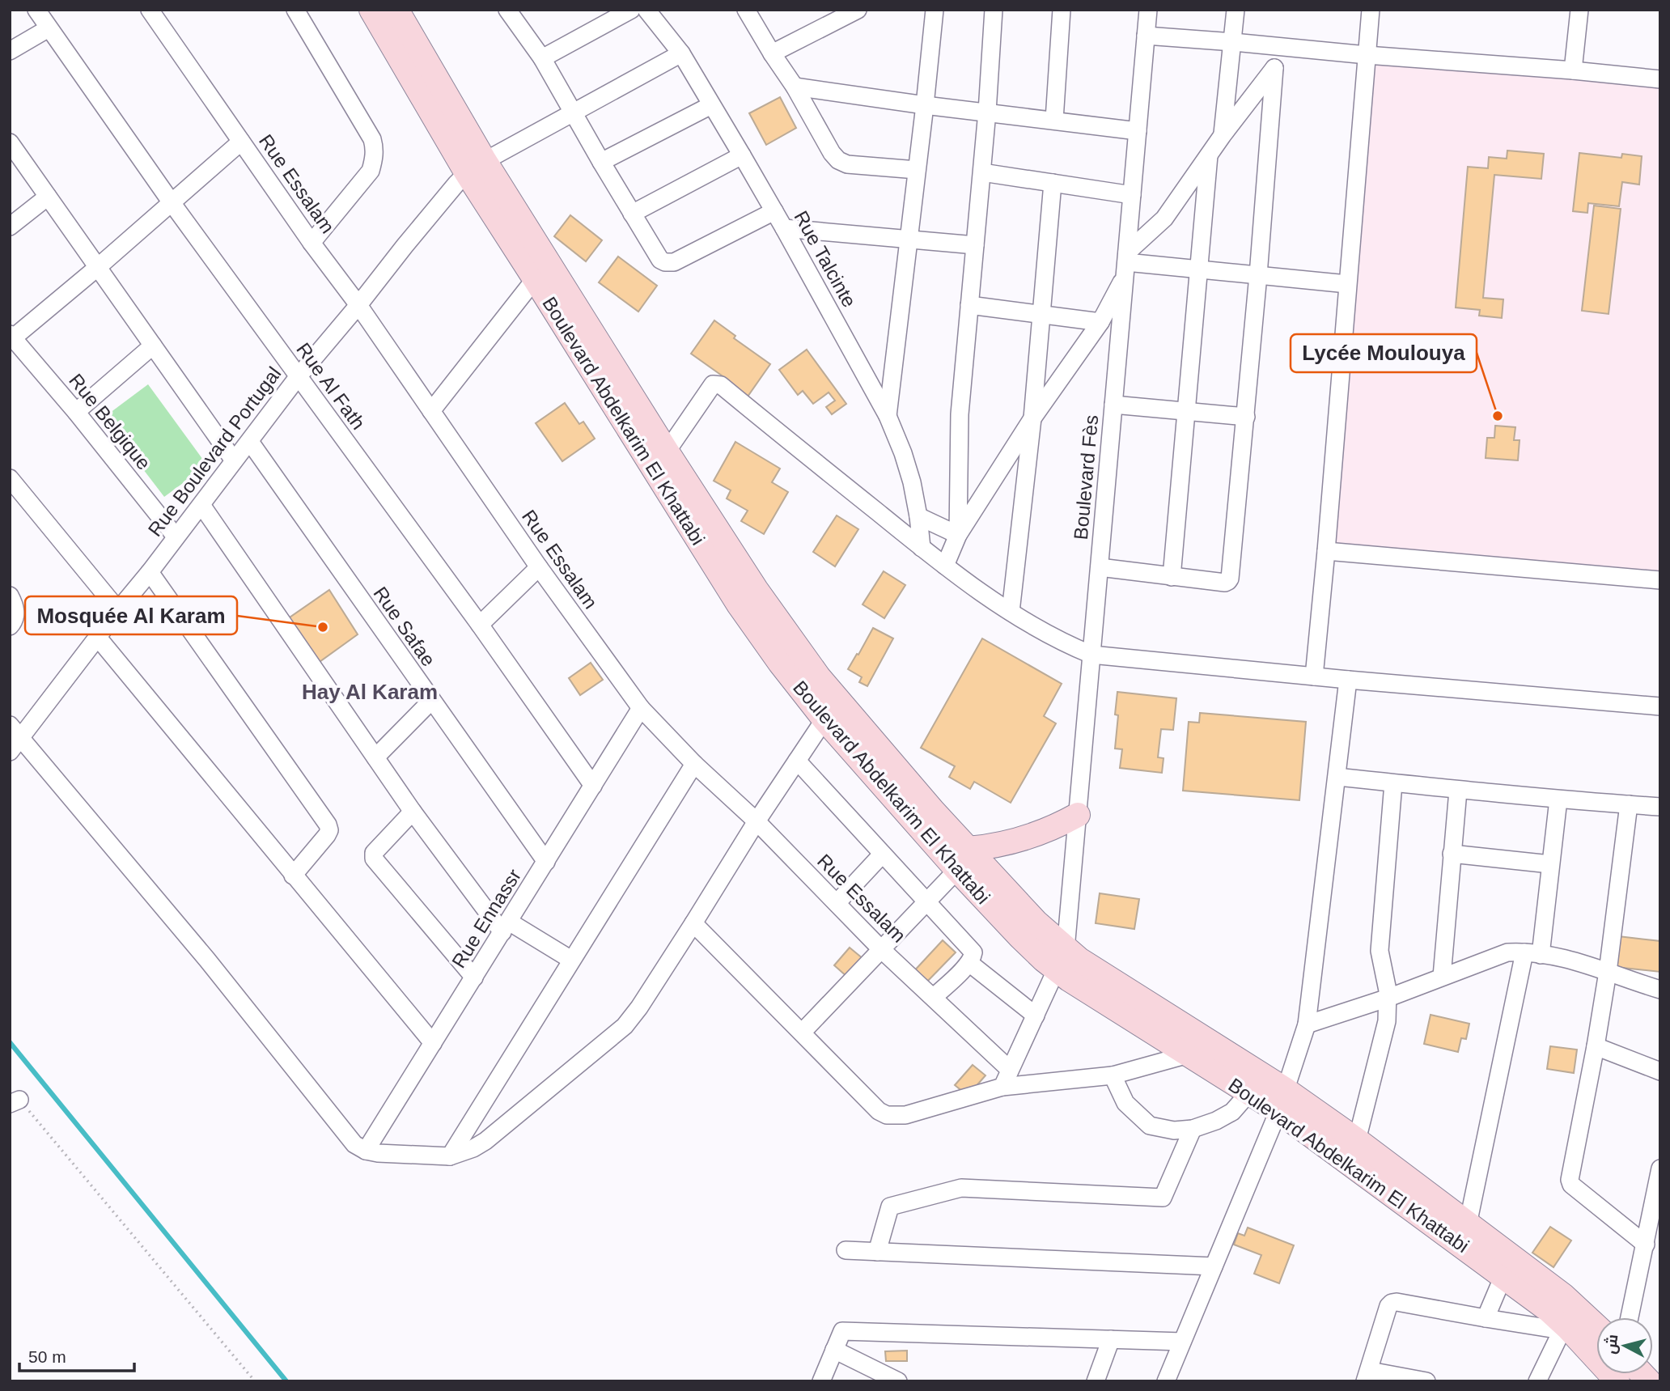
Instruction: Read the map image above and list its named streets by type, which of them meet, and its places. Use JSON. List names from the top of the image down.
{
  "streets": {
    "street": [
      "Rue Essalam",
      "Rue Talcinte",
      "Rue Al Fath",
      "Boulevard Abdelkarim El Khattabi",
      "Rue Belgique",
      "Rue Boulevard Portugal",
      "Boulevard Fès",
      "Rue Safae",
      "Rue Ennassr"
    ]
  },
  "crossings": [
    ["Rue Essalam", "Rue Boulevard Portugal"],
    ["Rue Essalam", "Rue Ennassr"],
    ["Rue Al Fath", "Rue Boulevard Portugal"],
    ["Rue Al Fath", "Rue Ennassr"],
    ["Boulevard Abdelkarim El Khattabi", "Rue Boulevard Portugal"],
    ["Boulevard Abdelkarim El Khattabi", "Boulevard Fès"],
    ["Rue Belgique", "Rue Boulevard Portugal"],
    ["Rue Boulevard Portugal", "Rue Safae"],
    ["Rue Safae", "Rue Ennassr"]
  ],
  "districts": ["Hay Al Karam"],
  "places": ["Lycée Moulouya", "Mosquée Al Karam"],
  "scale_bar": "50 m",
  "north": "left"
}
